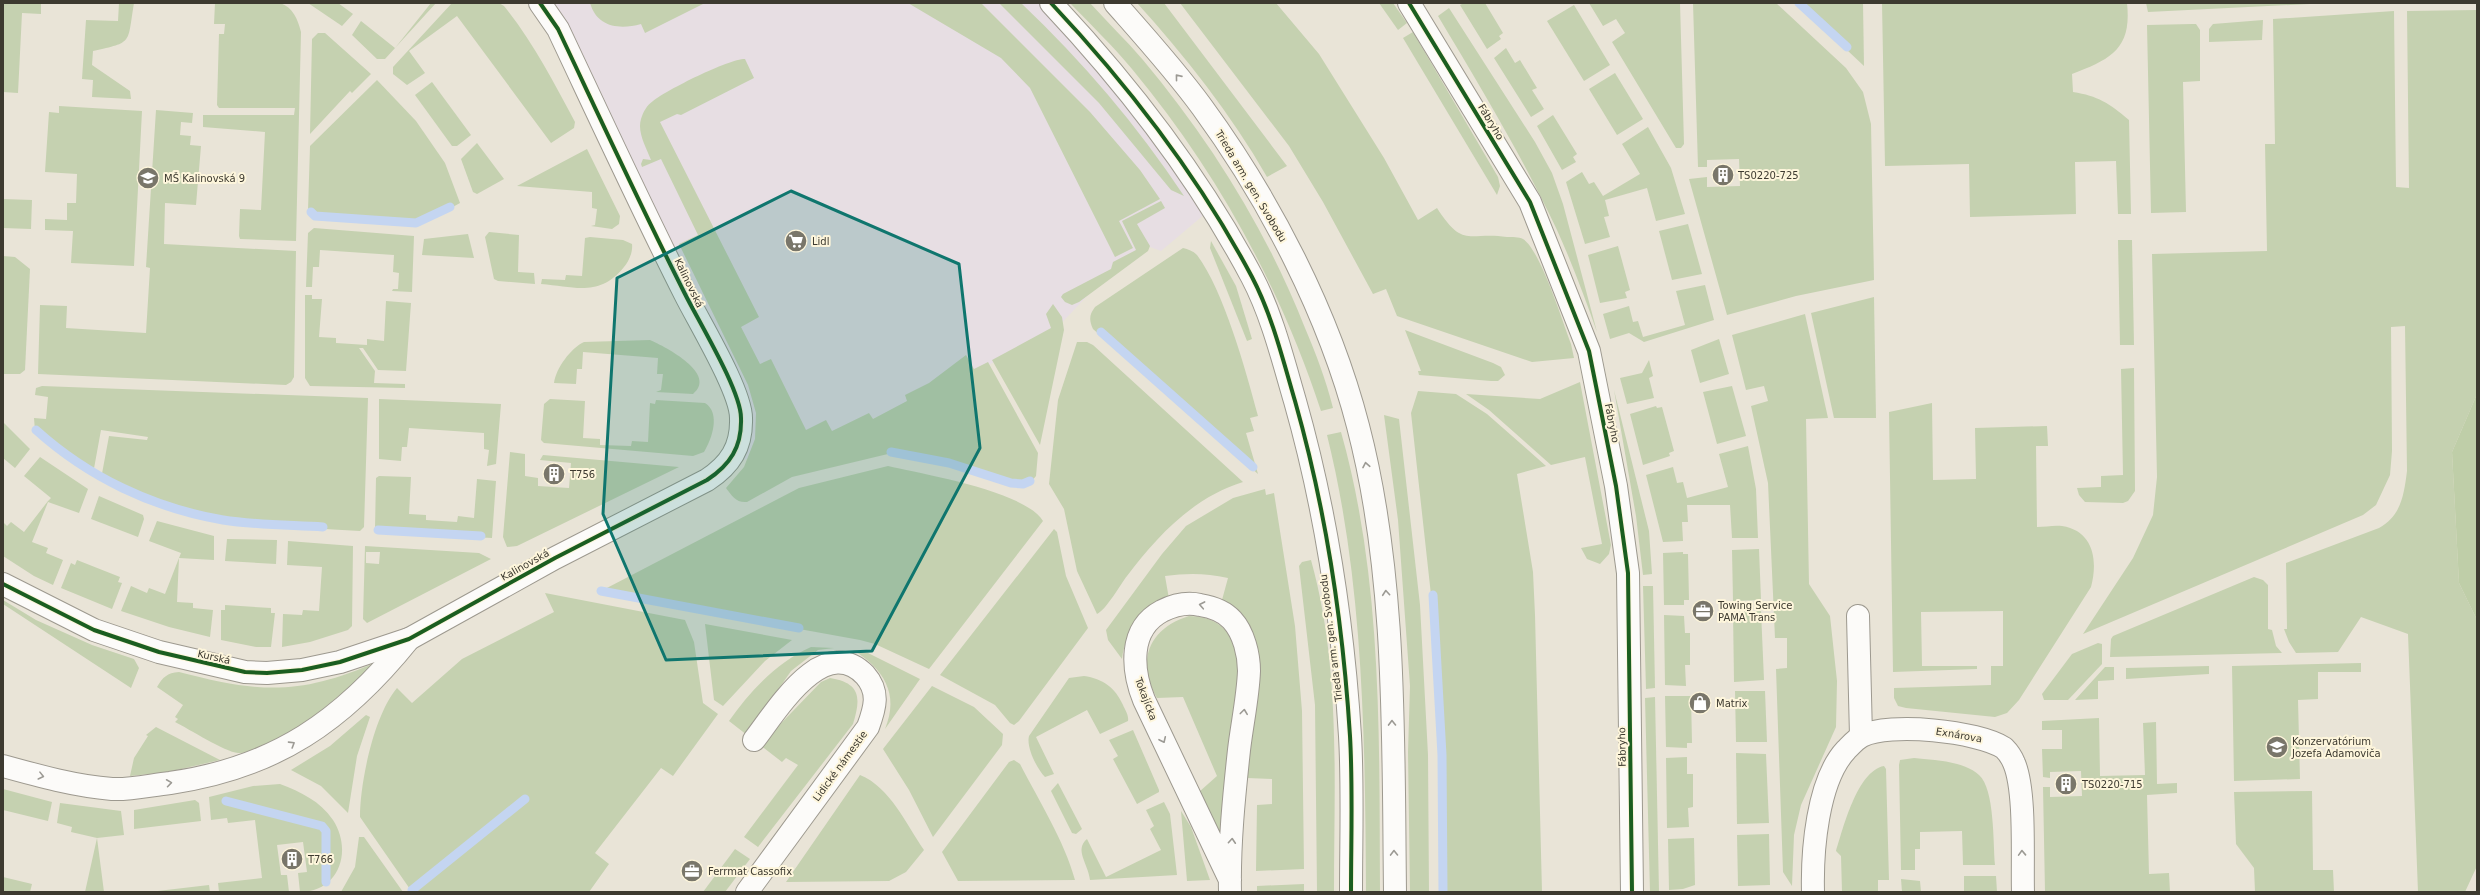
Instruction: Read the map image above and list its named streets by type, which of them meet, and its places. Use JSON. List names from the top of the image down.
{
  "streets": {
    "street": [
      "Fábryho",
      "Trieda arm. gen. Svobodu",
      "Kalinovská",
      "Kurská",
      "Tokajícka",
      "Exnárova",
      "Lidické námestie"
    ]
  },
  "crossings": [
    ["Kalinovská", "Kurská"]
  ],
  "places": {
    "building": [
      "TS0220-725",
      "T756",
      "TS0220-715",
      "T766"
    ],
    "school or university": ["MŠ Kalinovská 9", "Konzervatórium Jozefa Adamoviča"],
    "supermarket": ["Lidl"],
    "office": ["Towing Service PAMA Trans", "Ferrmat Cassofix"],
    "shop": ["Matrix"]
  }
}
